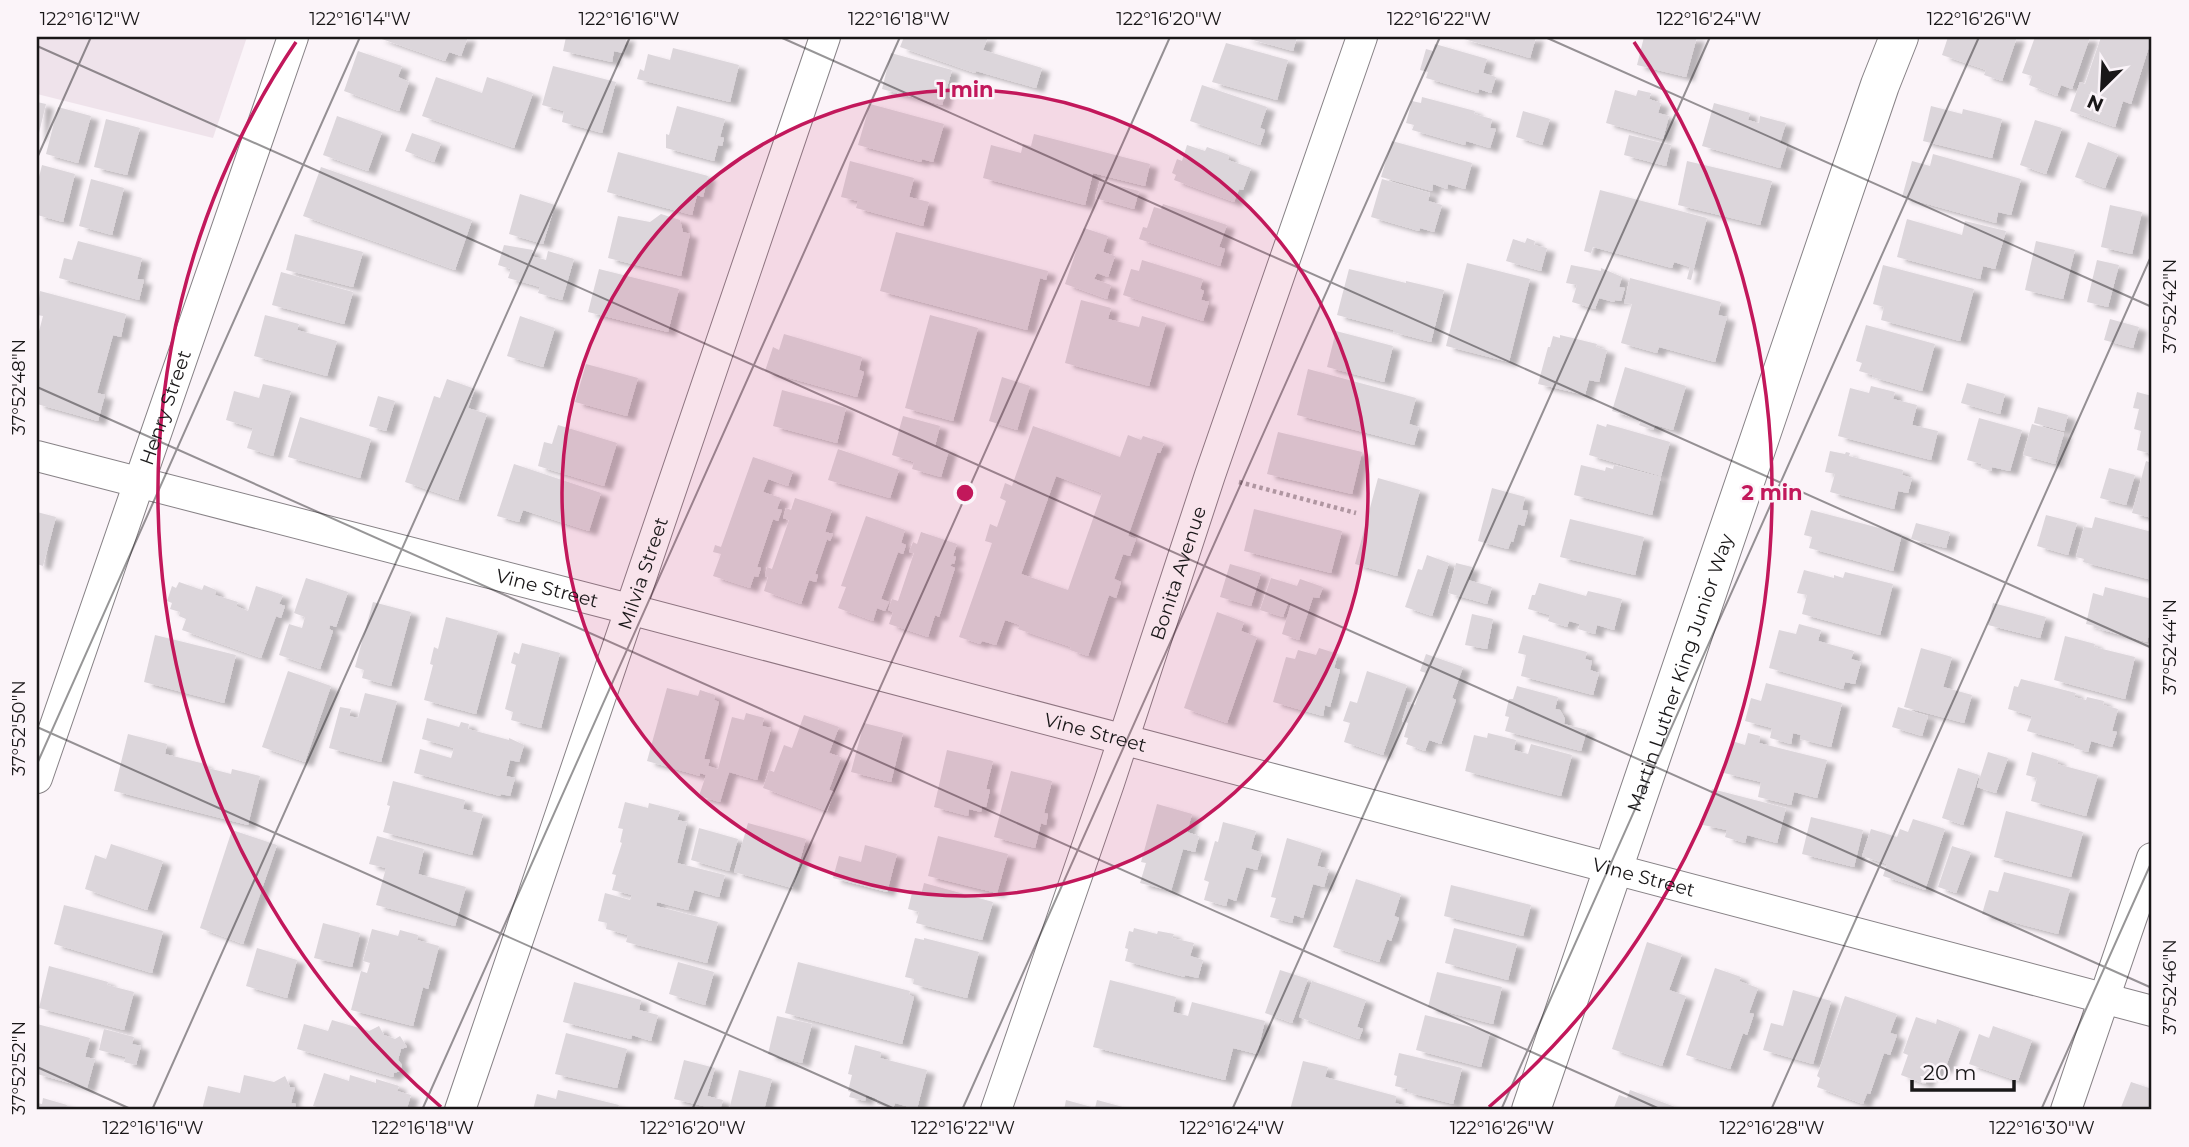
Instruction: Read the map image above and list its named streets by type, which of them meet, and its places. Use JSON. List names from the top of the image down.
{
  "streets": {
    "street": [
      "Henry Street",
      "Milvia Street",
      "Bonita Avenue",
      "Vine Street",
      "Martin Luther King Junior Way"
    ]
  },
  "crossings": [
    ["Henry Street", "Vine Street"],
    ["Milvia Street", "Vine Street"],
    ["Bonita Avenue", "Vine Street"],
    ["Vine Street", "Martin Luther King Junior Way"]
  ],
  "scale_bar": "20 m",
  "north": "bottom left",
  "coordinates": [
    "122°16'12\"W",
    "122°16'14\"W",
    "122°16'16\"W",
    "122°16'18\"W",
    "122°16'20\"W",
    "122°16'22\"W",
    "122°16'24\"W",
    "122°16'26\"W",
    "37°52'42\"N",
    "37°52'48\"N",
    "37°52'44\"N",
    "37°52'50\"N",
    "37°52'46\"N",
    "37°52'52\"N",
    "122°16'28\"W",
    "122°16'30\"W"
  ],
  "rings": ["1 min", "2 min"]
}
